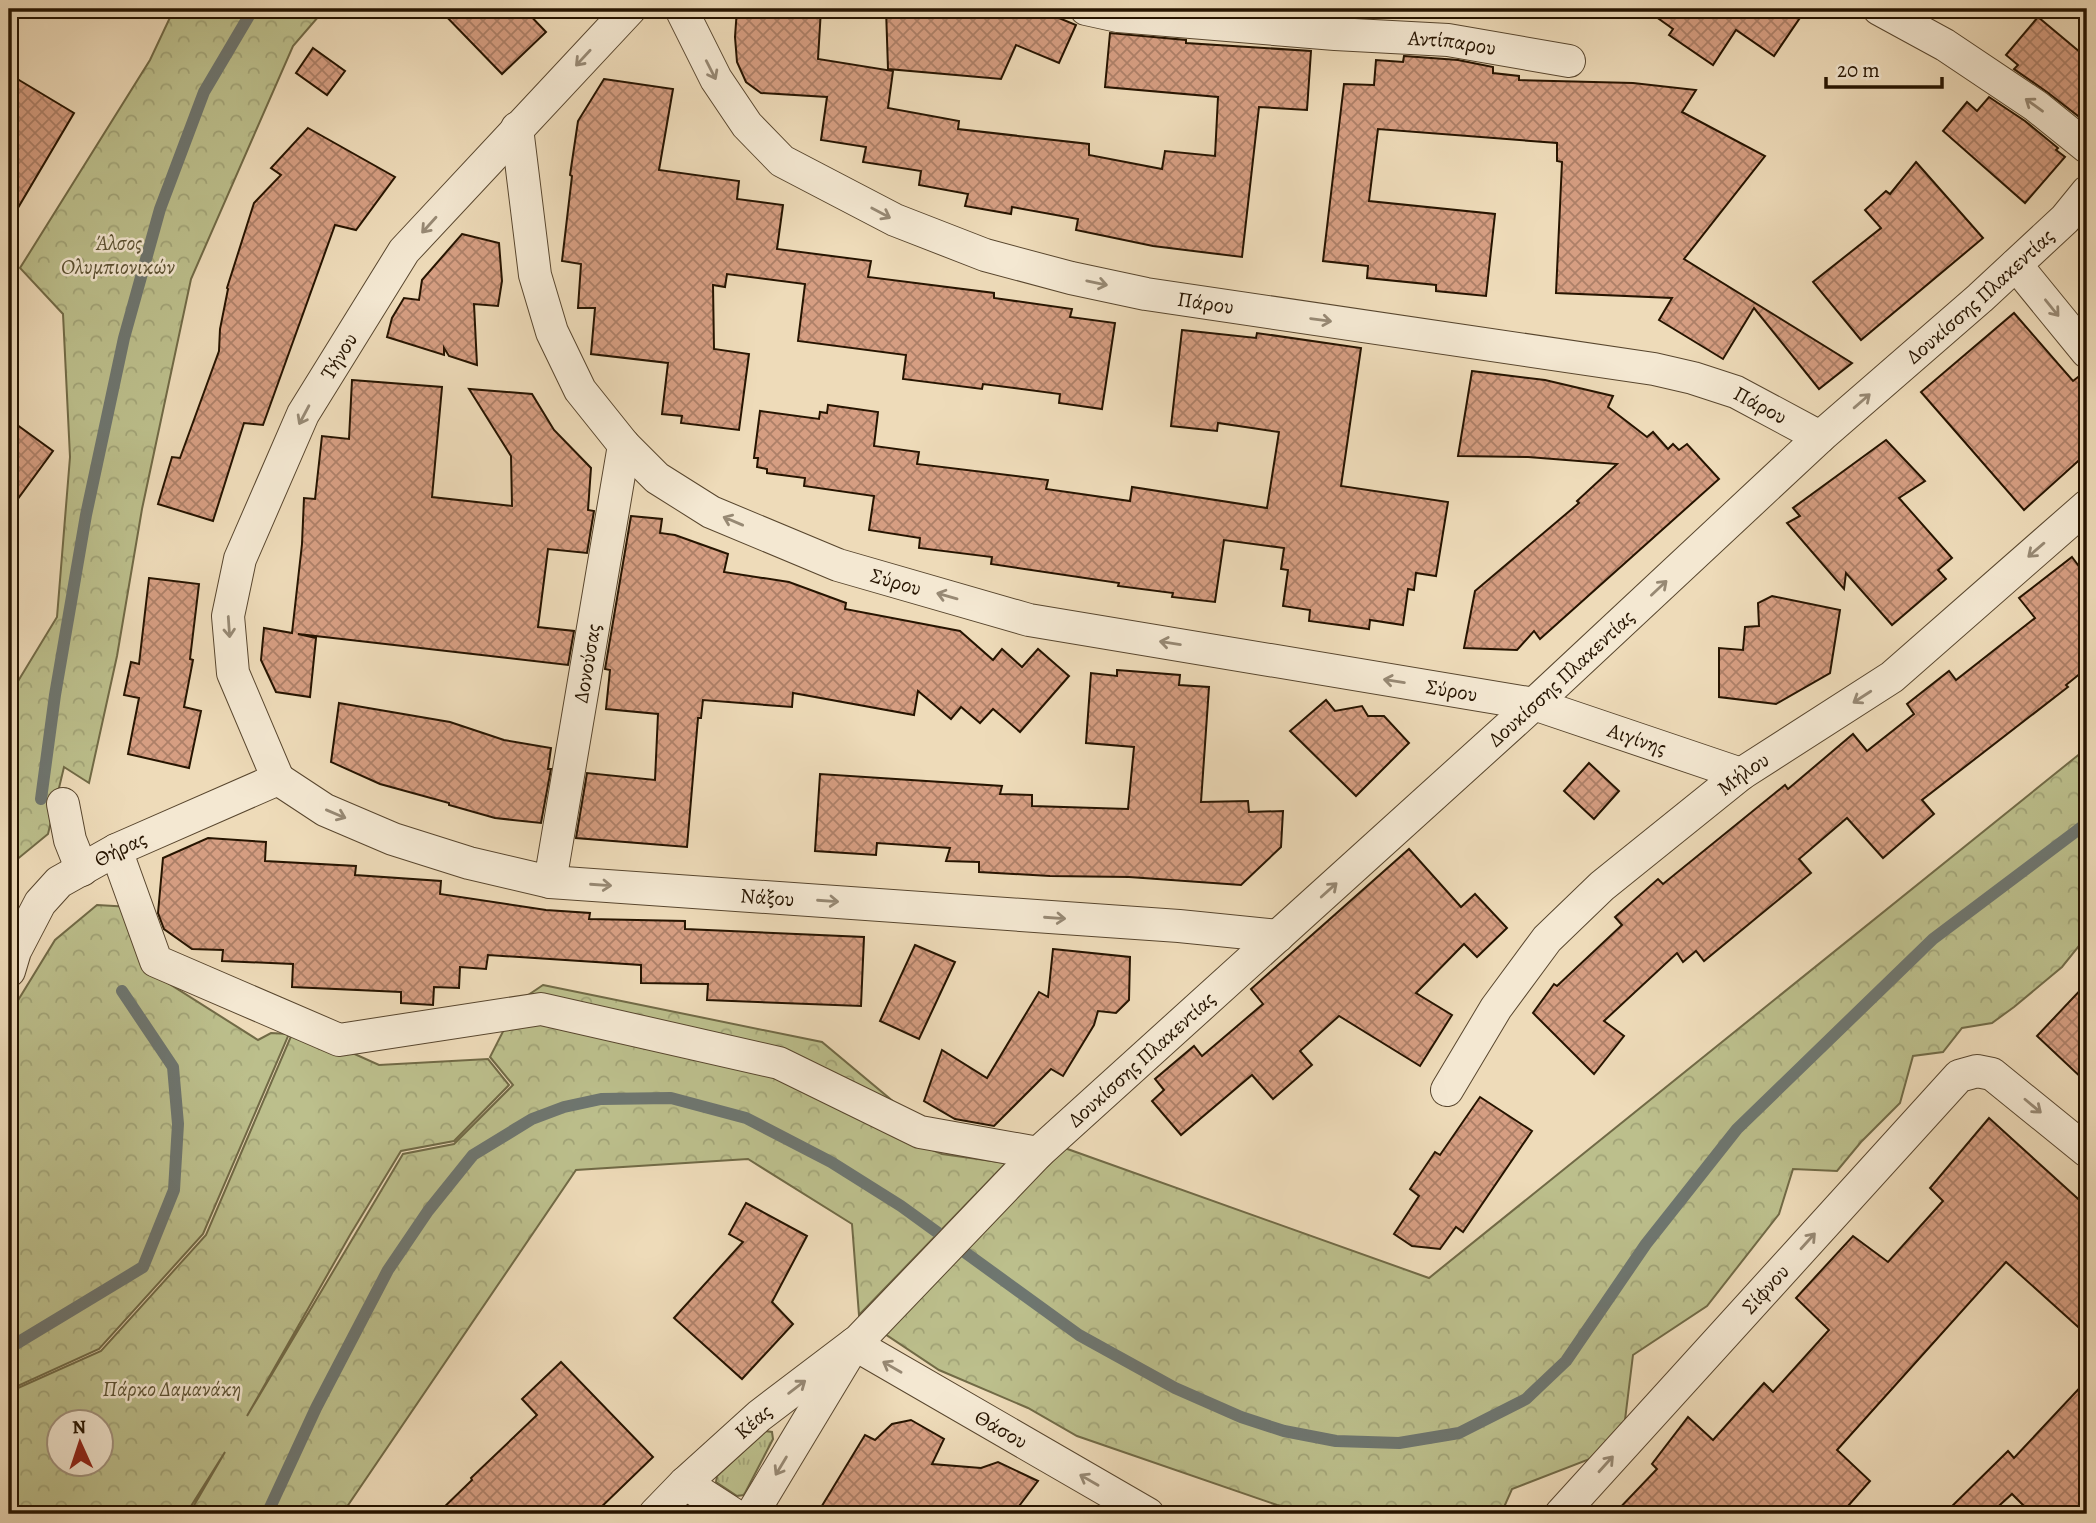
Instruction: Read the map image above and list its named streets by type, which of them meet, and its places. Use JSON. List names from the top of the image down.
{
  "streets": {
    "street": [
      "Αντίπαρου",
      "Δουκίσσης Πλακεντίας",
      "Πάρου",
      "Τήνου",
      "Σύρου",
      "Δονούσας",
      "Αιγίνης",
      "Μήλου",
      "Θήρας",
      "Νάξου",
      "Σίφνου",
      "Κέας",
      "Θάσου"
    ]
  },
  "crossings": [
    ["Δουκίσσης Πλακεντίας", "Πάρου"],
    ["Δουκίσσης Πλακεντίας", "Σύρου"],
    ["Δουκίσσης Πλακεντίας", "Αιγίνης"],
    ["Δουκίσσης Πλακεντίας", "Νάξου"],
    ["Δουκίσσης Πλακεντίας", "Κέας"],
    ["Δουκίσσης Πλακεντίας", "Θάσου"],
    ["Τήνου", "Σύρου"],
    ["Τήνου", "Θήρας"],
    ["Τήνου", "Νάξου"],
    ["Σύρου", "Δονούσας"],
    ["Σύρου", "Αιγίνης"],
    ["Δονούσας", "Νάξου"],
    ["Αιγίνης", "Μήλου"],
    ["Θήρας", "Νάξου"],
    ["Κέας", "Θάσου"]
  ],
  "one_way": [
    "Δουκίσσης Πλακεντίας",
    "Πάρου",
    "Τήνου",
    "Σύρου",
    "Μήλου",
    "Σίφνου",
    "Θάσου"
  ],
  "parks": ["Άλσος Ολυμπιονικών", "Πάρκο Δαμανάκη"],
  "scale_bar": "20 m",
  "north": "top"
}
